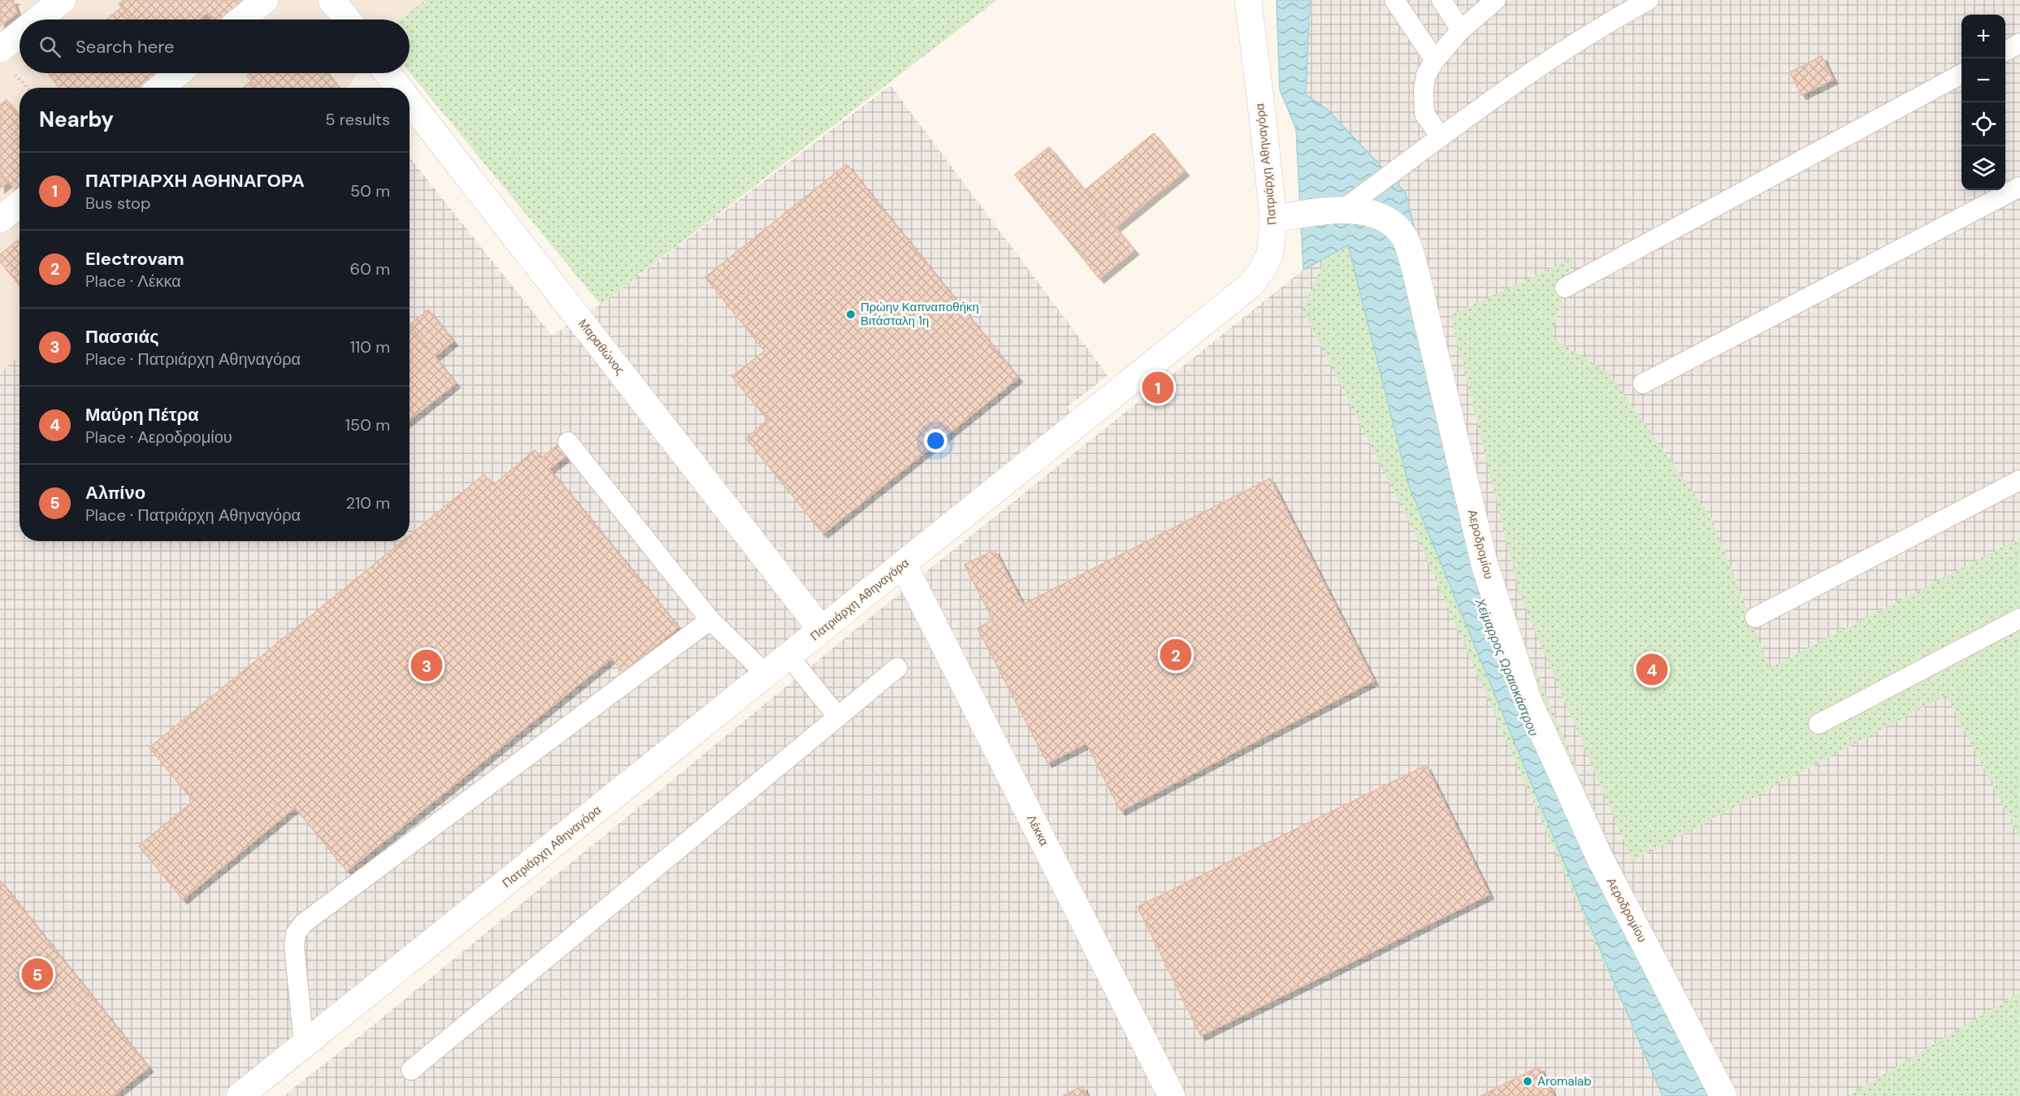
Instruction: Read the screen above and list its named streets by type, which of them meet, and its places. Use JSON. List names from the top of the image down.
{
  "streets": {
    "street": [
      "Πατριάρχη Αθηναγόρα",
      "Μαραθώνος",
      "Αεροδρομίου",
      "Λέκκα"
    ]
  },
  "crossings": [
    ["Πατριάρχη Αθηναγόρα", "Μαραθώνος"],
    ["Πατριάρχη Αθηναγόρα", "Αεροδρομίου"],
    ["Πατριάρχη Αθηναγόρα", "Λέκκα"]
  ],
  "water": ["Χείμαρρος Ωραιοκάστρου"],
  "places": ["Πρώην Καπναποθήκη Βιτάσταλη 1η", "Aromalab"],
  "page": {
    "map_buttons": ["+", "−"],
    "search": "Search here",
    "heading": ["Nearby", "5 results"],
    "list": [
      {
        "mark": "1",
        "name": "ΠΑΤΡΙΑΡΧΗ ΑΘΗΝΑΓΟΡΑ",
        "note": "Bus stop",
        "value": "50 m"
      },
      {
        "mark": "2",
        "name": "Electrovam",
        "note": "Place · Λέκκα",
        "value": "60 m"
      },
      {
        "mark": "3",
        "name": "Πασσιάς",
        "note": "Place · Πατριάρχη Αθηναγόρα",
        "value": "110 m"
      },
      {
        "mark": "4",
        "name": "Μαύρη Πέτρα",
        "note": "Place · Αεροδρομίου",
        "value": "150 m"
      },
      {
        "mark": "5",
        "name": "Αλπίνο",
        "note": "Place · Πατριάρχη Αθηναγόρα",
        "value": "210 m"
      }
    ],
    "pins": [
      "1",
      "2",
      "3",
      "4",
      "5"
    ]
  }
}
